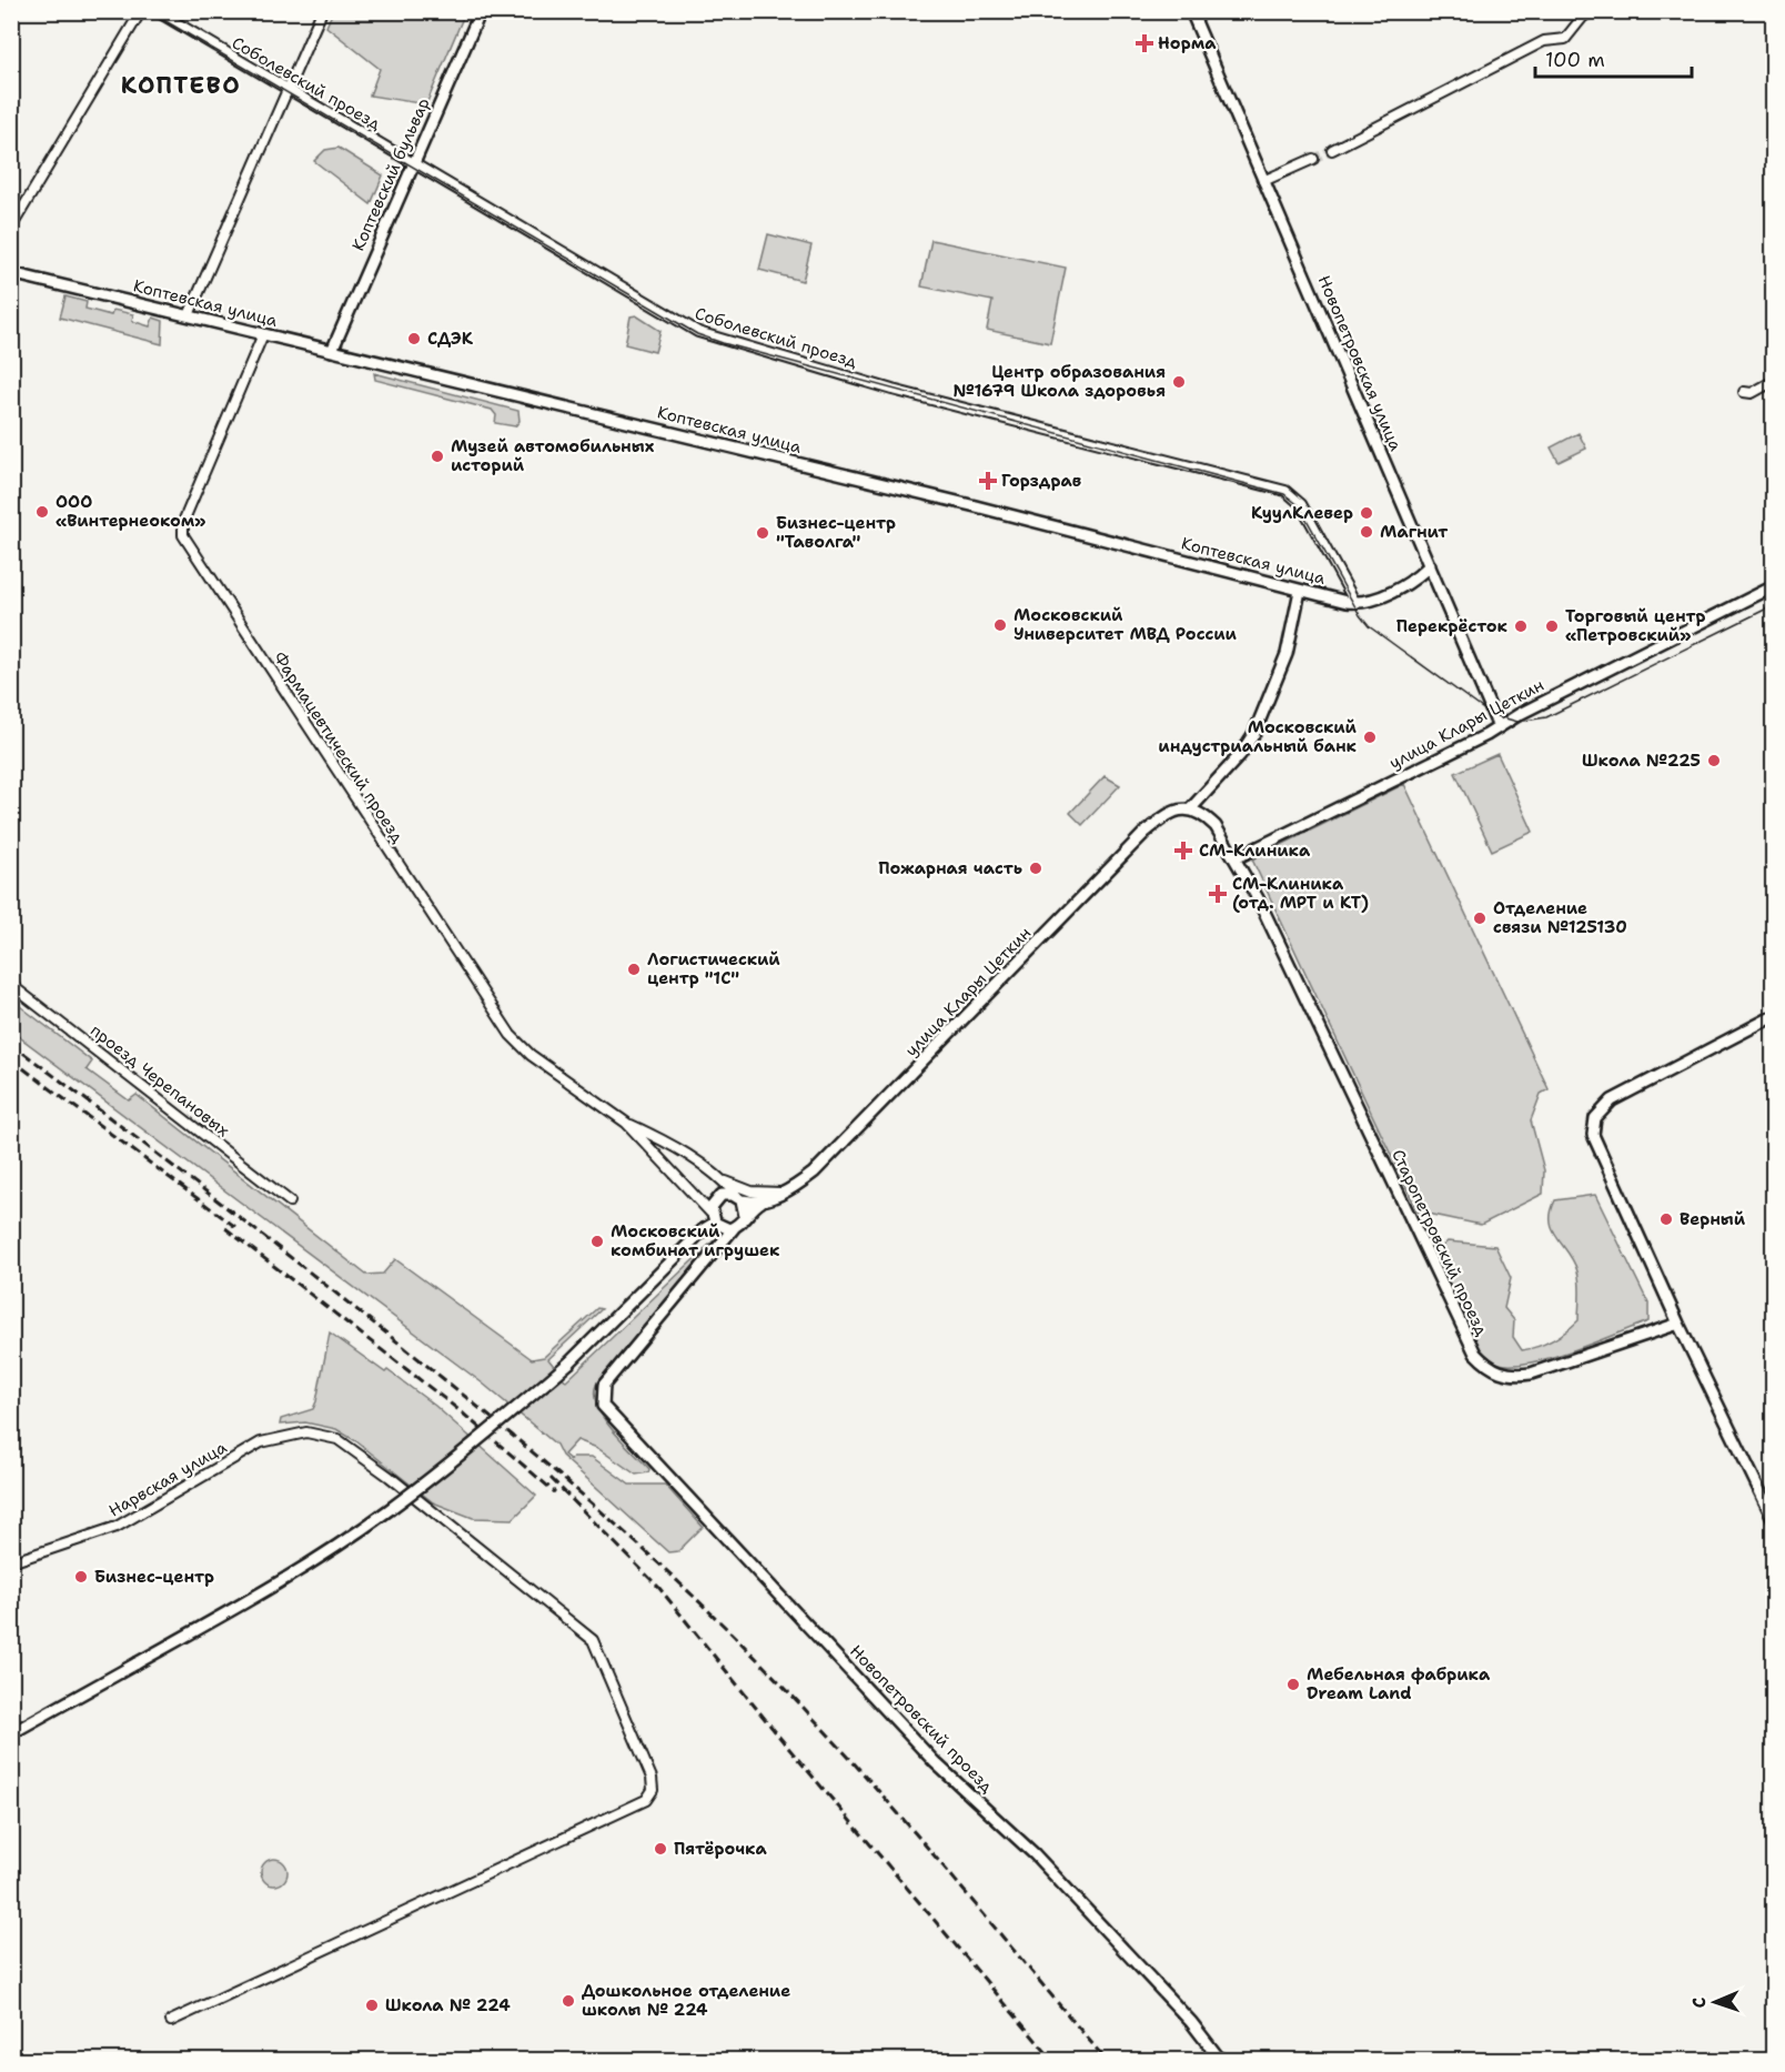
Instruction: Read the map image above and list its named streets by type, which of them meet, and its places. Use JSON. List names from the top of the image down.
{
  "streets": {
    "street": [
      "Соболевский проезд",
      "Коптевский бульвар",
      "Коптевская улица",
      "Новопетровская улица",
      "улица Клары Цеткин",
      "Фармацевтический проезд",
      "проезд Черепановых",
      "Старопетровский проезд",
      "Нарвская улица",
      "Новопетровский проезд"
    ]
  },
  "crossings": [
    ["Соболевский проезд", "Коптевский бульвар"],
    ["Соболевский проезд", "Коптевская улица"],
    ["Коптевский бульвар", "Коптевская улица"],
    ["Коптевская улица", "Новопетровская улица"],
    ["Коптевская улица", "улица Клары Цеткин"],
    ["Коптевская улица", "Фармацевтический проезд"],
    ["Новопетровская улица", "улица Клары Цеткин"],
    ["улица Клары Цеткин", "Фармацевтический проезд"],
    ["улица Клары Цеткин", "Старопетровский проезд"],
    ["улица Клары Цеткин", "Новопетровский проезд"],
    ["Фармацевтический проезд", "Новопетровский проезд"]
  ],
  "districts": ["КОПТЕВО"],
  "places": {
    "health": [
      "Норма",
      "Горздрав",
      "СМ-Клиника",
      "СМ-Клиника (отд. МРТ и КТ)"
    ],
    "other": [
      "СДЭК",
      "Центр образования №1679 Школа здоровья",
      "Музей автомобильных историй",
      "ООО «Винтернеоком»",
      "КуулКлевер",
      "Магнит",
      "Бизнес-центр \"Таволга\"",
      "Московский Университет МВД России",
      "Перекрёсток",
      "Торговый центр «Петровский»",
      "Московский индустриальный банк",
      "Школа №225",
      "Пожарная часть",
      "Отделение связи №125130",
      "Логистический центр \"1С\"",
      "Верный",
      "Московский комбинат игрушек",
      "Бизнес-центр",
      "Мебельная фабрика Dream Land",
      "Пятёрочка",
      "Дошкольное отделение школы № 224",
      "Школа № 224"
    ]
  },
  "scale_bar": "100 m",
  "north": "left"
}
